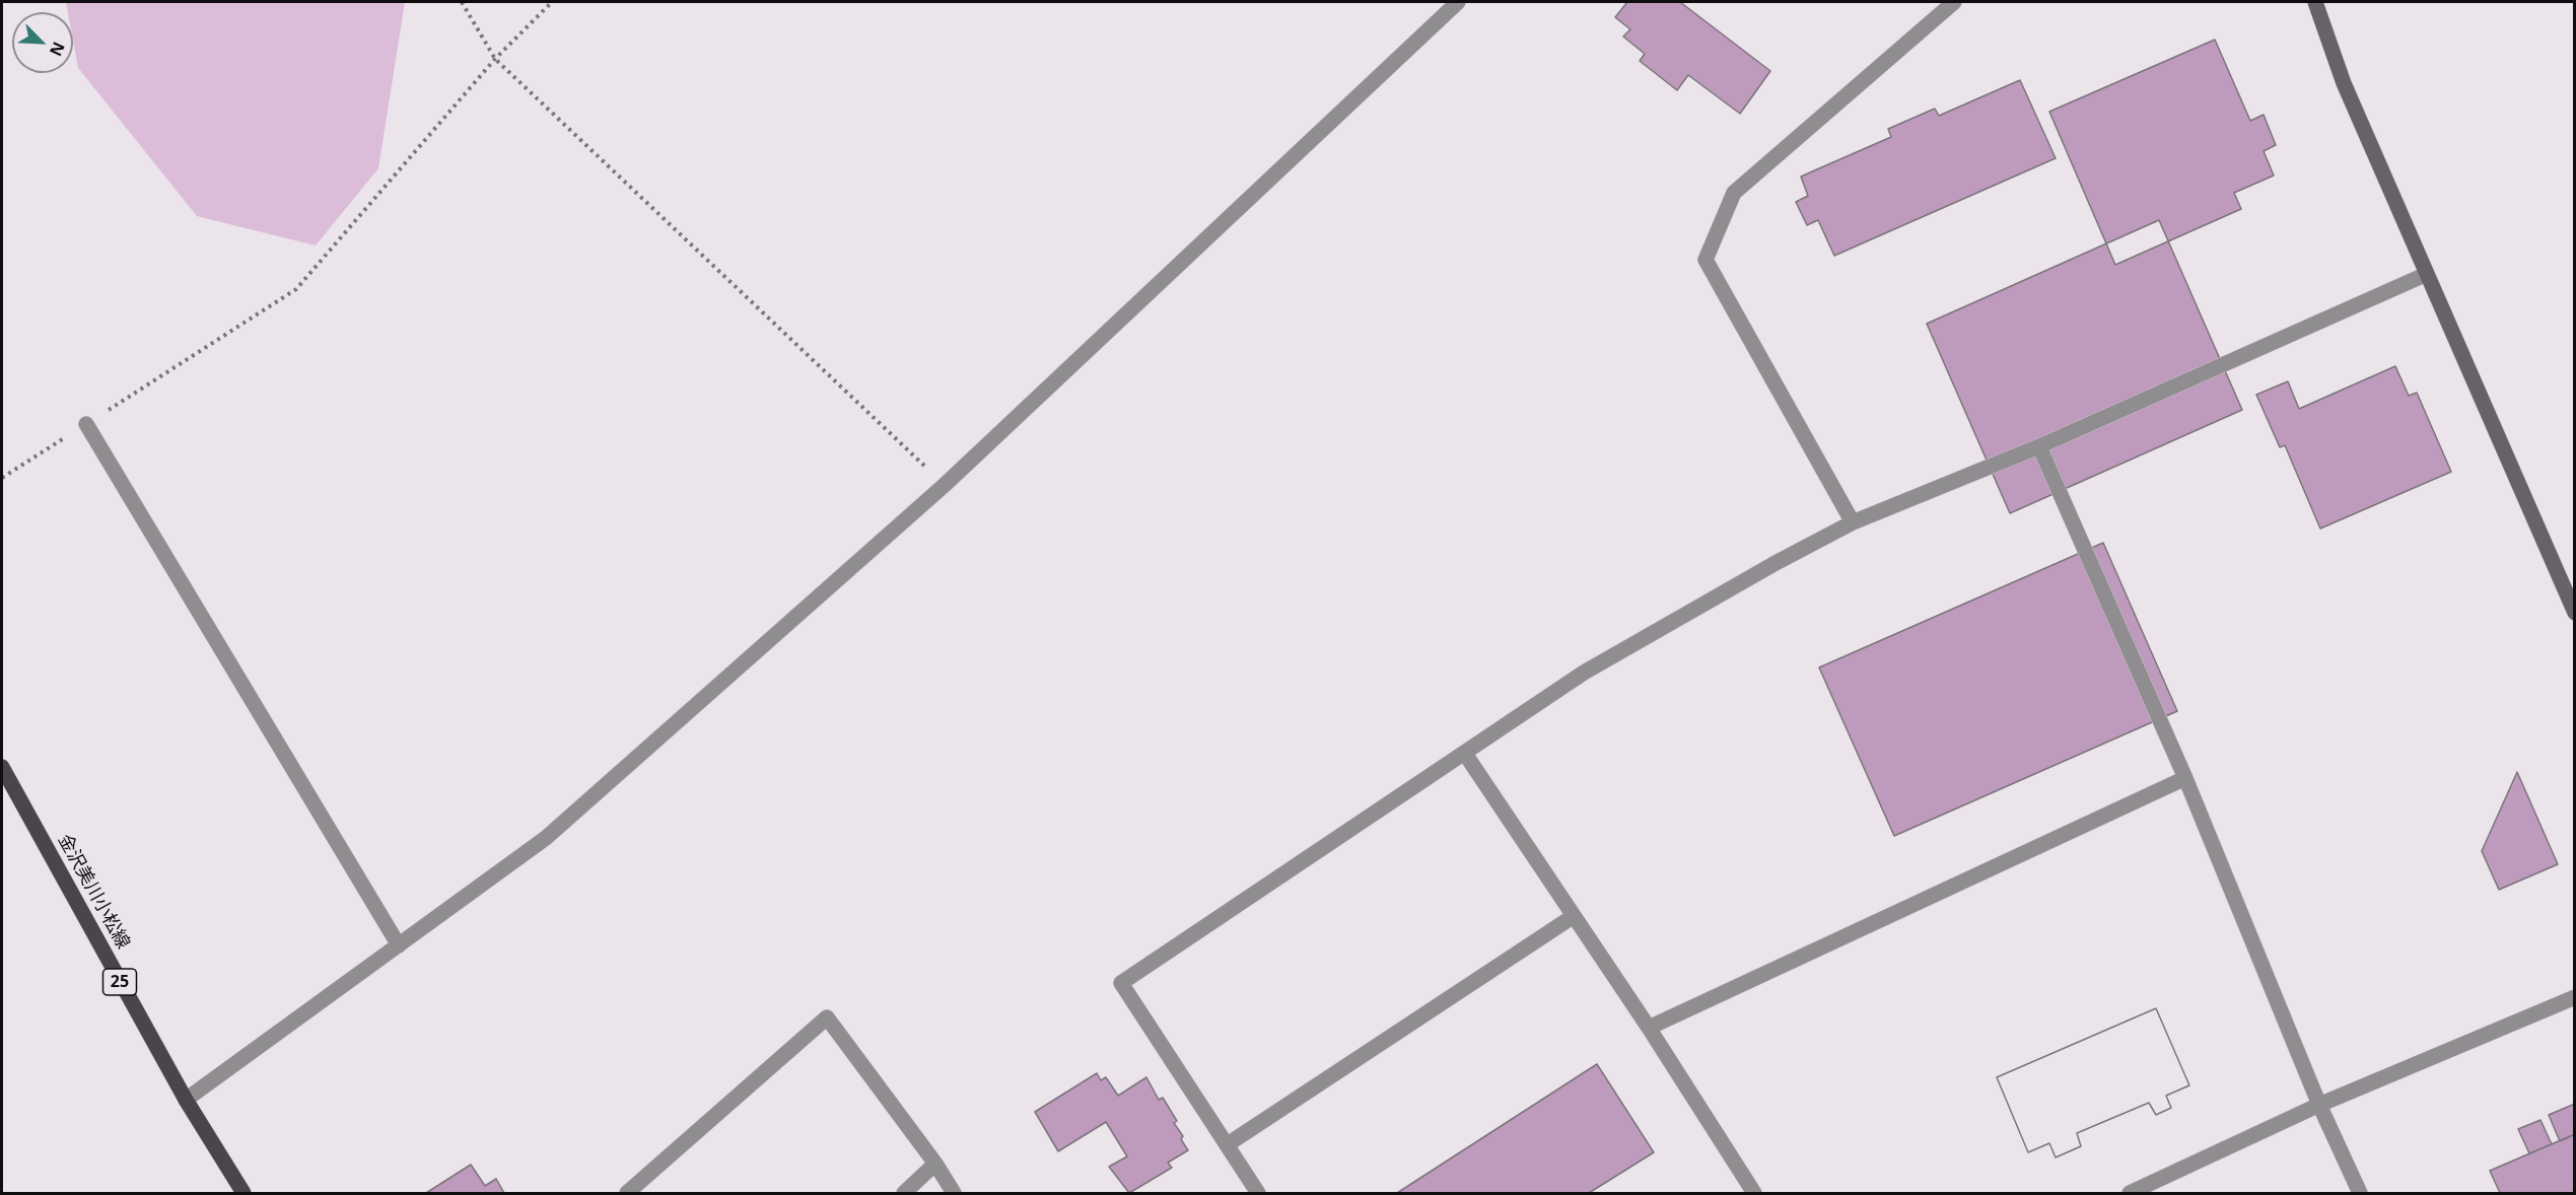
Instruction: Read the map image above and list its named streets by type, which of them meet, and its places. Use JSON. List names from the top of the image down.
{
  "streets": {
    "main road": ["金沢美川小松線", "25"]
  },
  "north": "bottom right"
}
